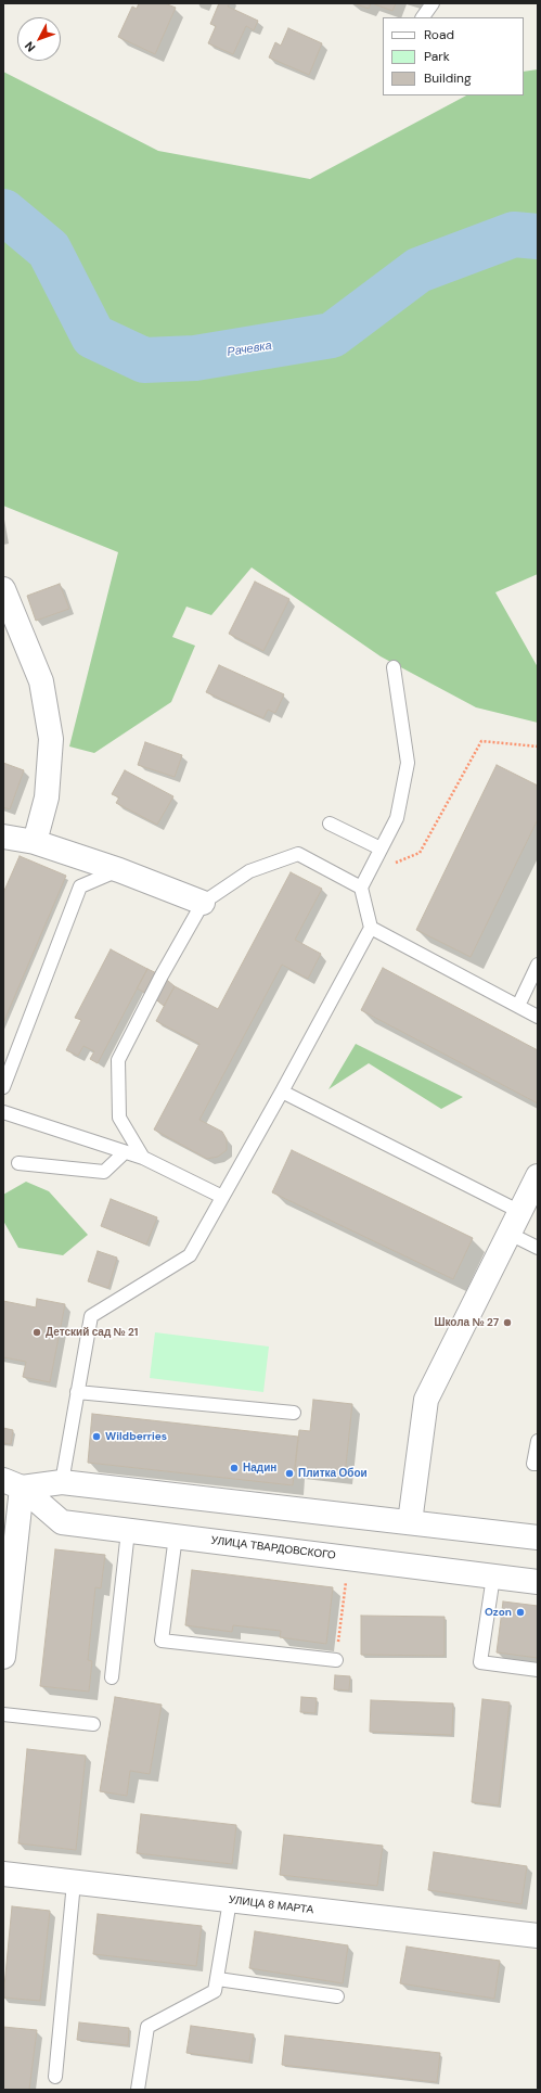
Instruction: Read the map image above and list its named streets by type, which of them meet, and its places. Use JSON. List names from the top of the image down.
{
  "streets": {
    "street": ["УЛИЦА ТВАРДОВСКОГО", "УЛИЦА 8 МАРТА"]
  },
  "water": ["Рачевка"],
  "places": [
    "Школа № 27",
    "Детский сад № 21",
    "Wildberries",
    "Надин",
    "Плитка Обои",
    "Ozon"
  ],
  "legend": ["Road", "Park", "Building"],
  "north": "bottom left"
}
